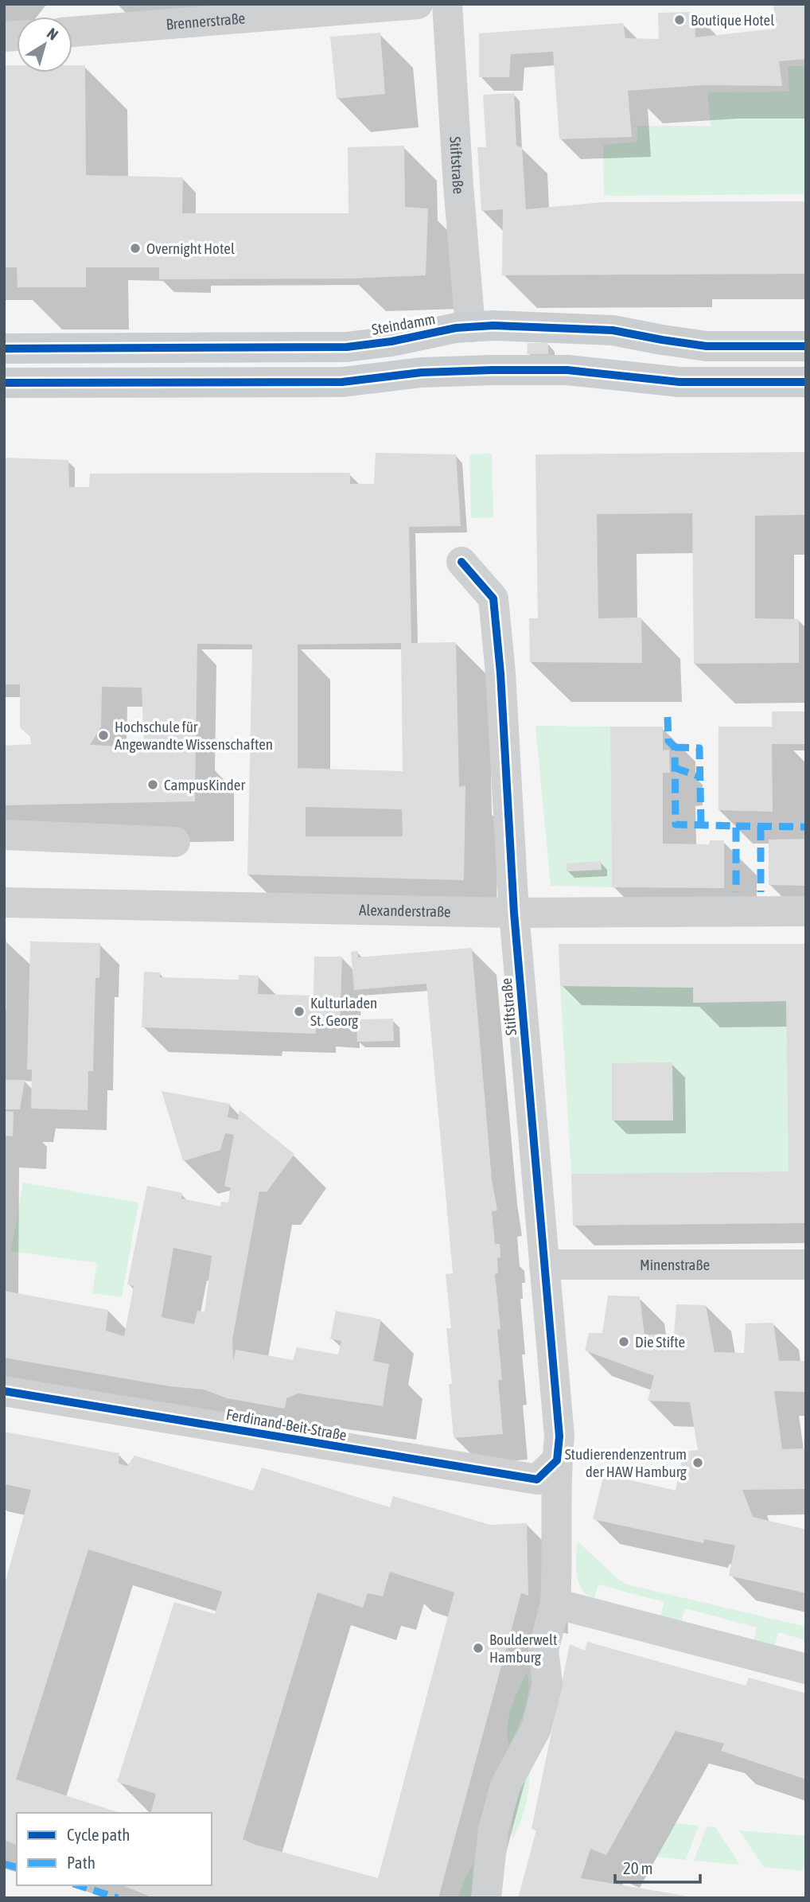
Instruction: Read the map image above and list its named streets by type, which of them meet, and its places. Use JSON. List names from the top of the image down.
{
  "streets": {
    "main road": ["Steindamm"],
    "street": [
      "Brennerstraße",
      "Stiftstraße",
      "Alexanderstraße",
      "Minenstraße",
      "Ferdinand-Beit-Straße"
    ]
  },
  "crossings": [
    ["Stiftstraße", "Steindamm"],
    ["Stiftstraße", "Alexanderstraße"],
    ["Stiftstraße", "Minenstraße"],
    ["Stiftstraße", "Ferdinand-Beit-Straße"]
  ],
  "places": [
    "Boutique Hotel",
    "Overnight Hotel",
    "Hochschule für Angewandte Wissenschaften",
    "CampusKinder",
    "Kulturladen St. Georg",
    "Die Stifte",
    "Studierendenzentrum der HAW Hamburg",
    "Boulderwelt Hamburg"
  ],
  "legend": ["Cycle path", "Path"],
  "scale_bar": "20 m",
  "north": "top right"
}
